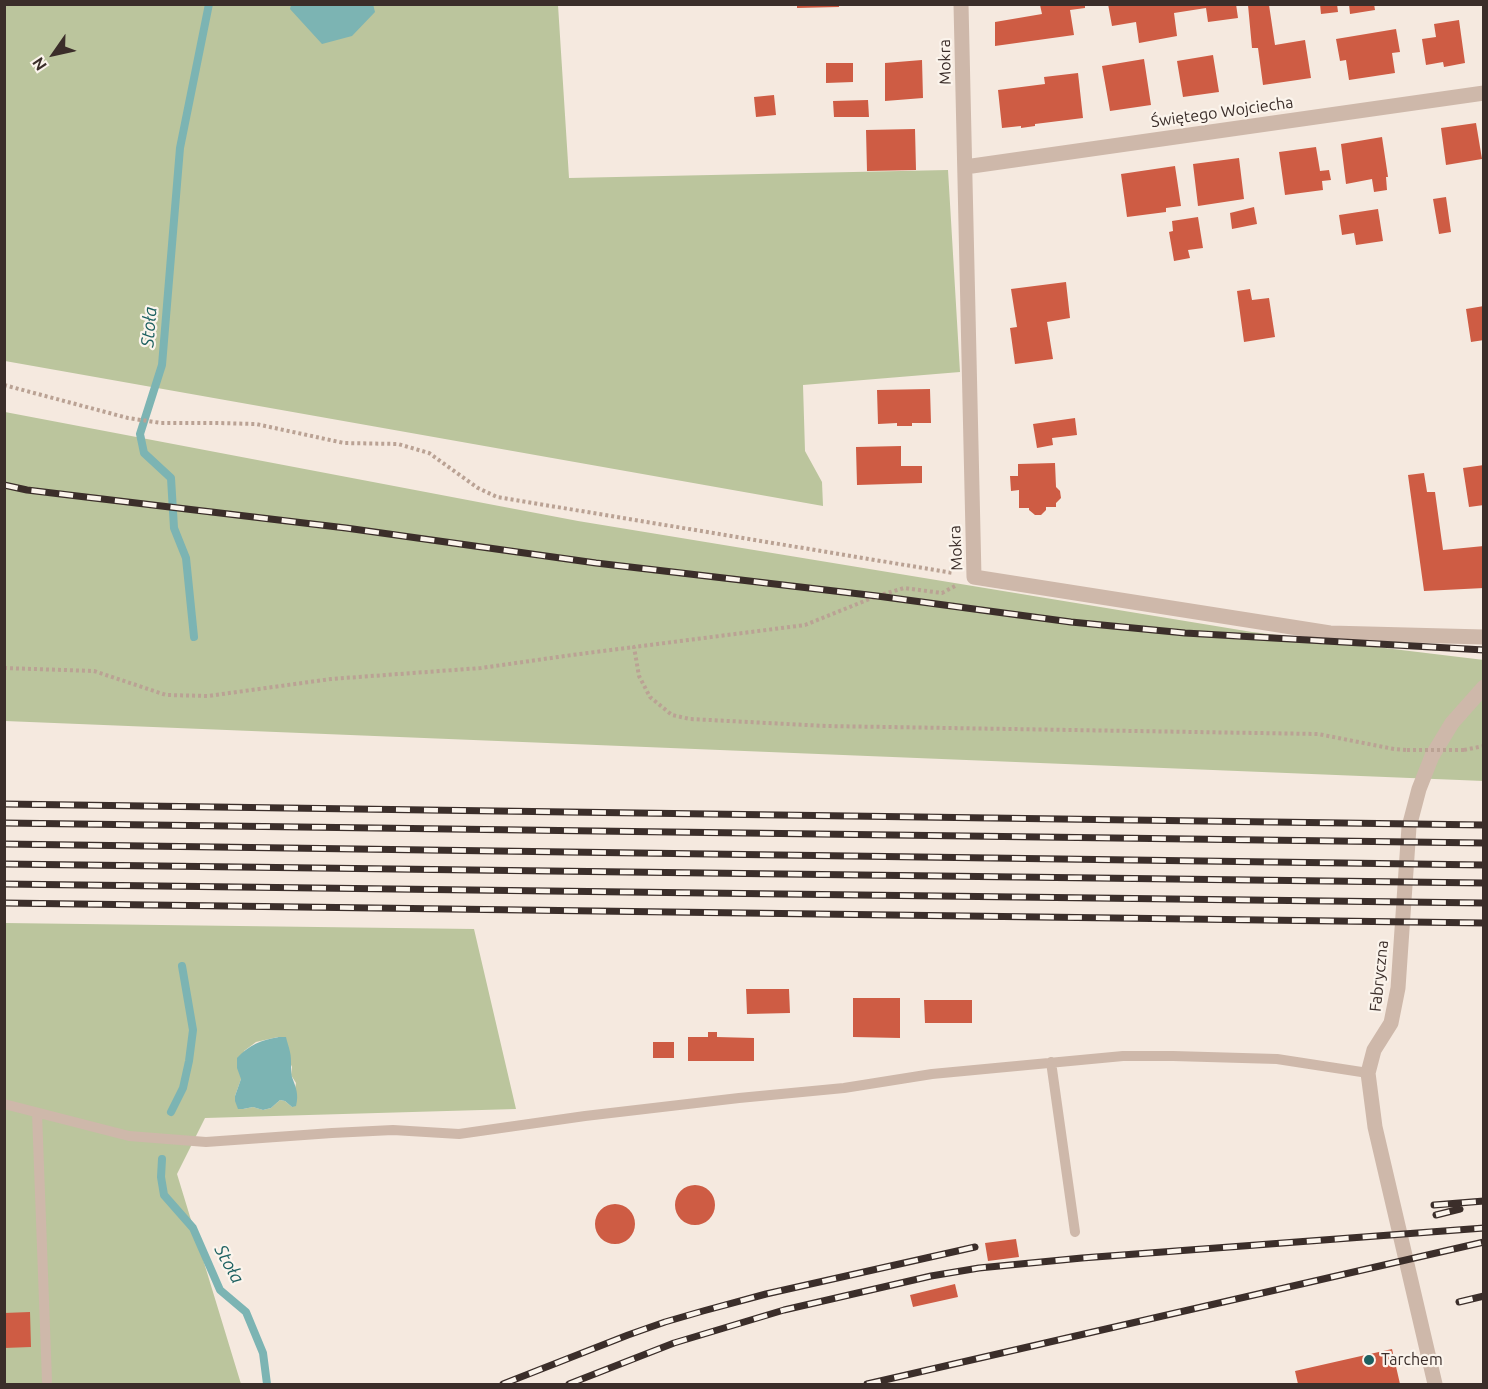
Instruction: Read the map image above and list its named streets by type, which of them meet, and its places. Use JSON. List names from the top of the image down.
{
  "streets": {
    "street": ["Mokra", "Świętego Wojciecha", "Fabryczna"]
  },
  "crossings": [
    ["Mokra", "Świętego Wojciecha"]
  ],
  "water": ["Stoła"],
  "places": ["Tarchem"],
  "north": "bottom left"
}
